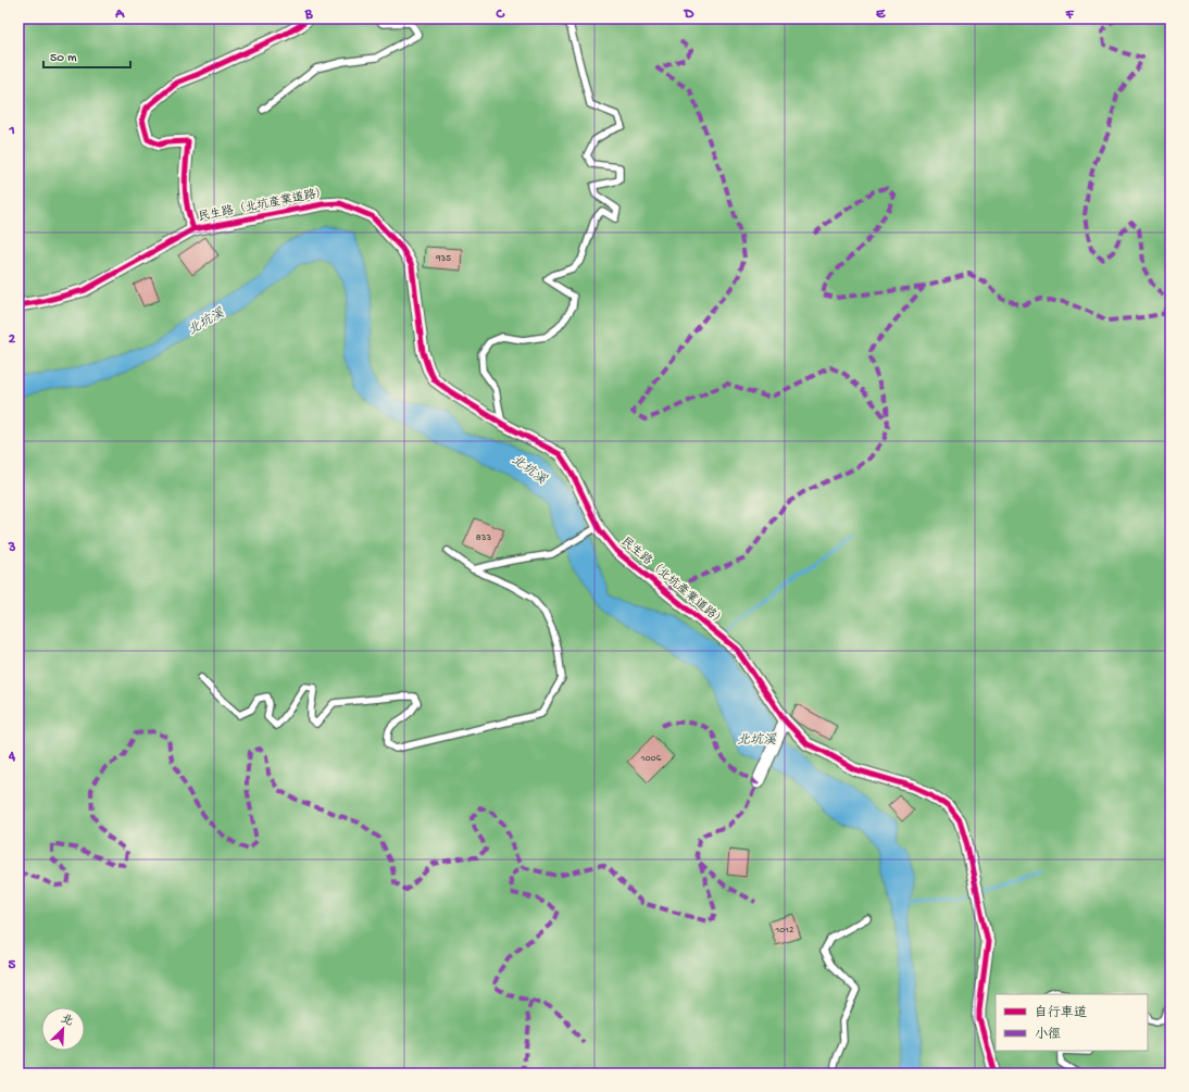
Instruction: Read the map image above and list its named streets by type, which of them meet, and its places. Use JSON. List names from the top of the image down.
{
  "streets": {
    "street": ["民生路（北坑產業道路）"]
  },
  "water": ["北坑溪"],
  "house_numbers": [
    "935",
    "833",
    "1006",
    "1012"
  ],
  "legend": ["自行車道", "小徑"],
  "scale_bar": "50 m",
  "north": "top right",
  "grid": {
    "columns": [
      "A",
      "B",
      "C",
      "D",
      "E",
      "F"
    ],
    "rows": [
      "1",
      "2",
      "3",
      "4",
      "5"
    ]
  }
}
